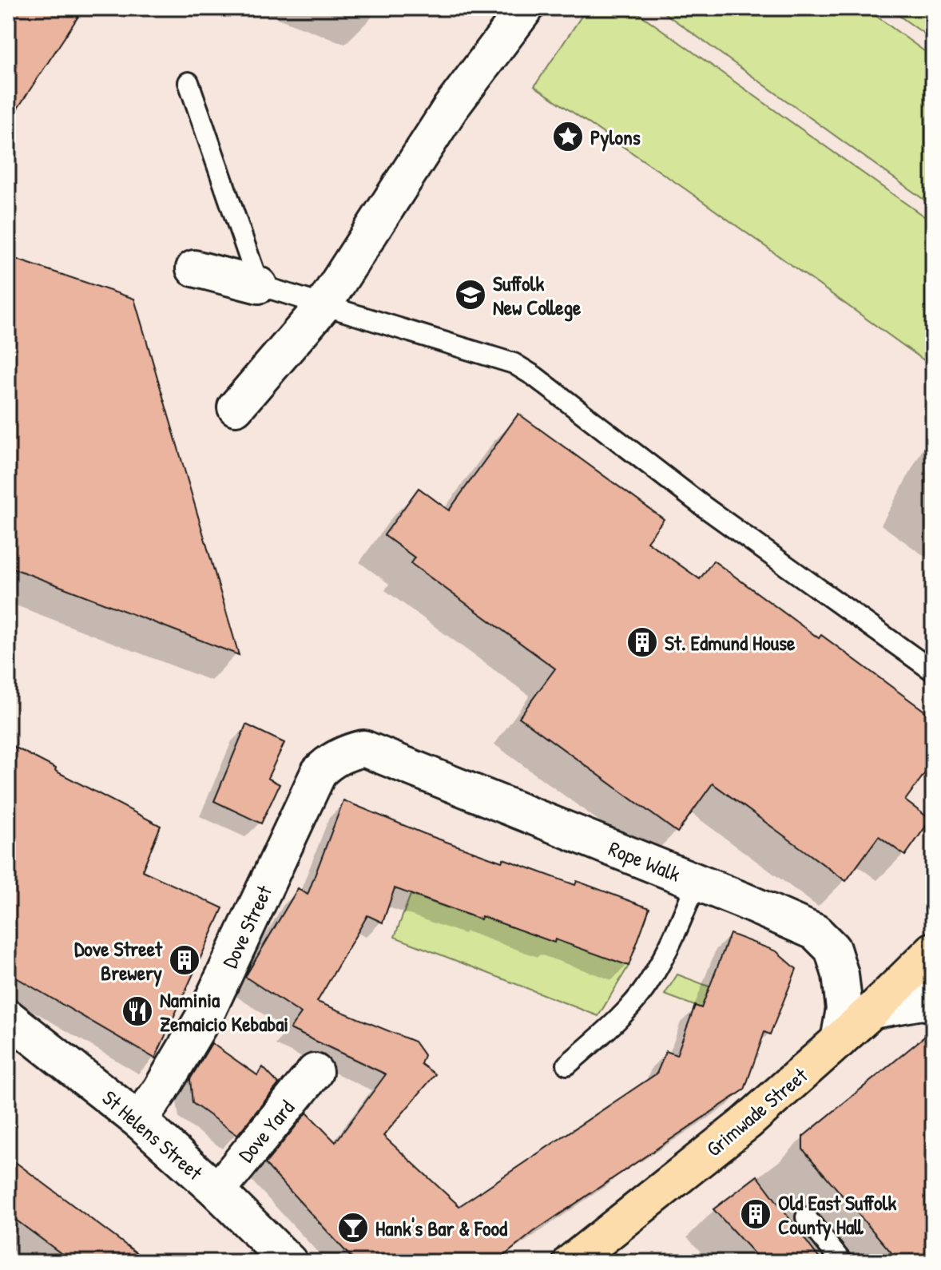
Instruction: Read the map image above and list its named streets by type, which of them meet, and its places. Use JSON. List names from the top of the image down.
{
  "streets": {
    "main road": ["Grimwade Street"],
    "street": [
      "Rope Walk",
      "Dove Street",
      "Dove Yard",
      "St Helens Street"
    ]
  },
  "crossings": [
    ["Rope Walk", "Dove Street"],
    ["Rope Walk", "Grimwade Street"],
    ["Dove Street", "St Helens Street"],
    ["Dove Yard", "St Helens Street"]
  ],
  "places": {
    "place": ["Pylons"],
    "school or university": ["Suffolk New College"],
    "building": ["St. Edmund House", "Dove Street Brewery", "Old East Suffolk County Hall"],
    "restaurant": ["Naminia Zemaicio Kebabai"],
    "bar": ["Hank's Bar & Food"]
  }
}
